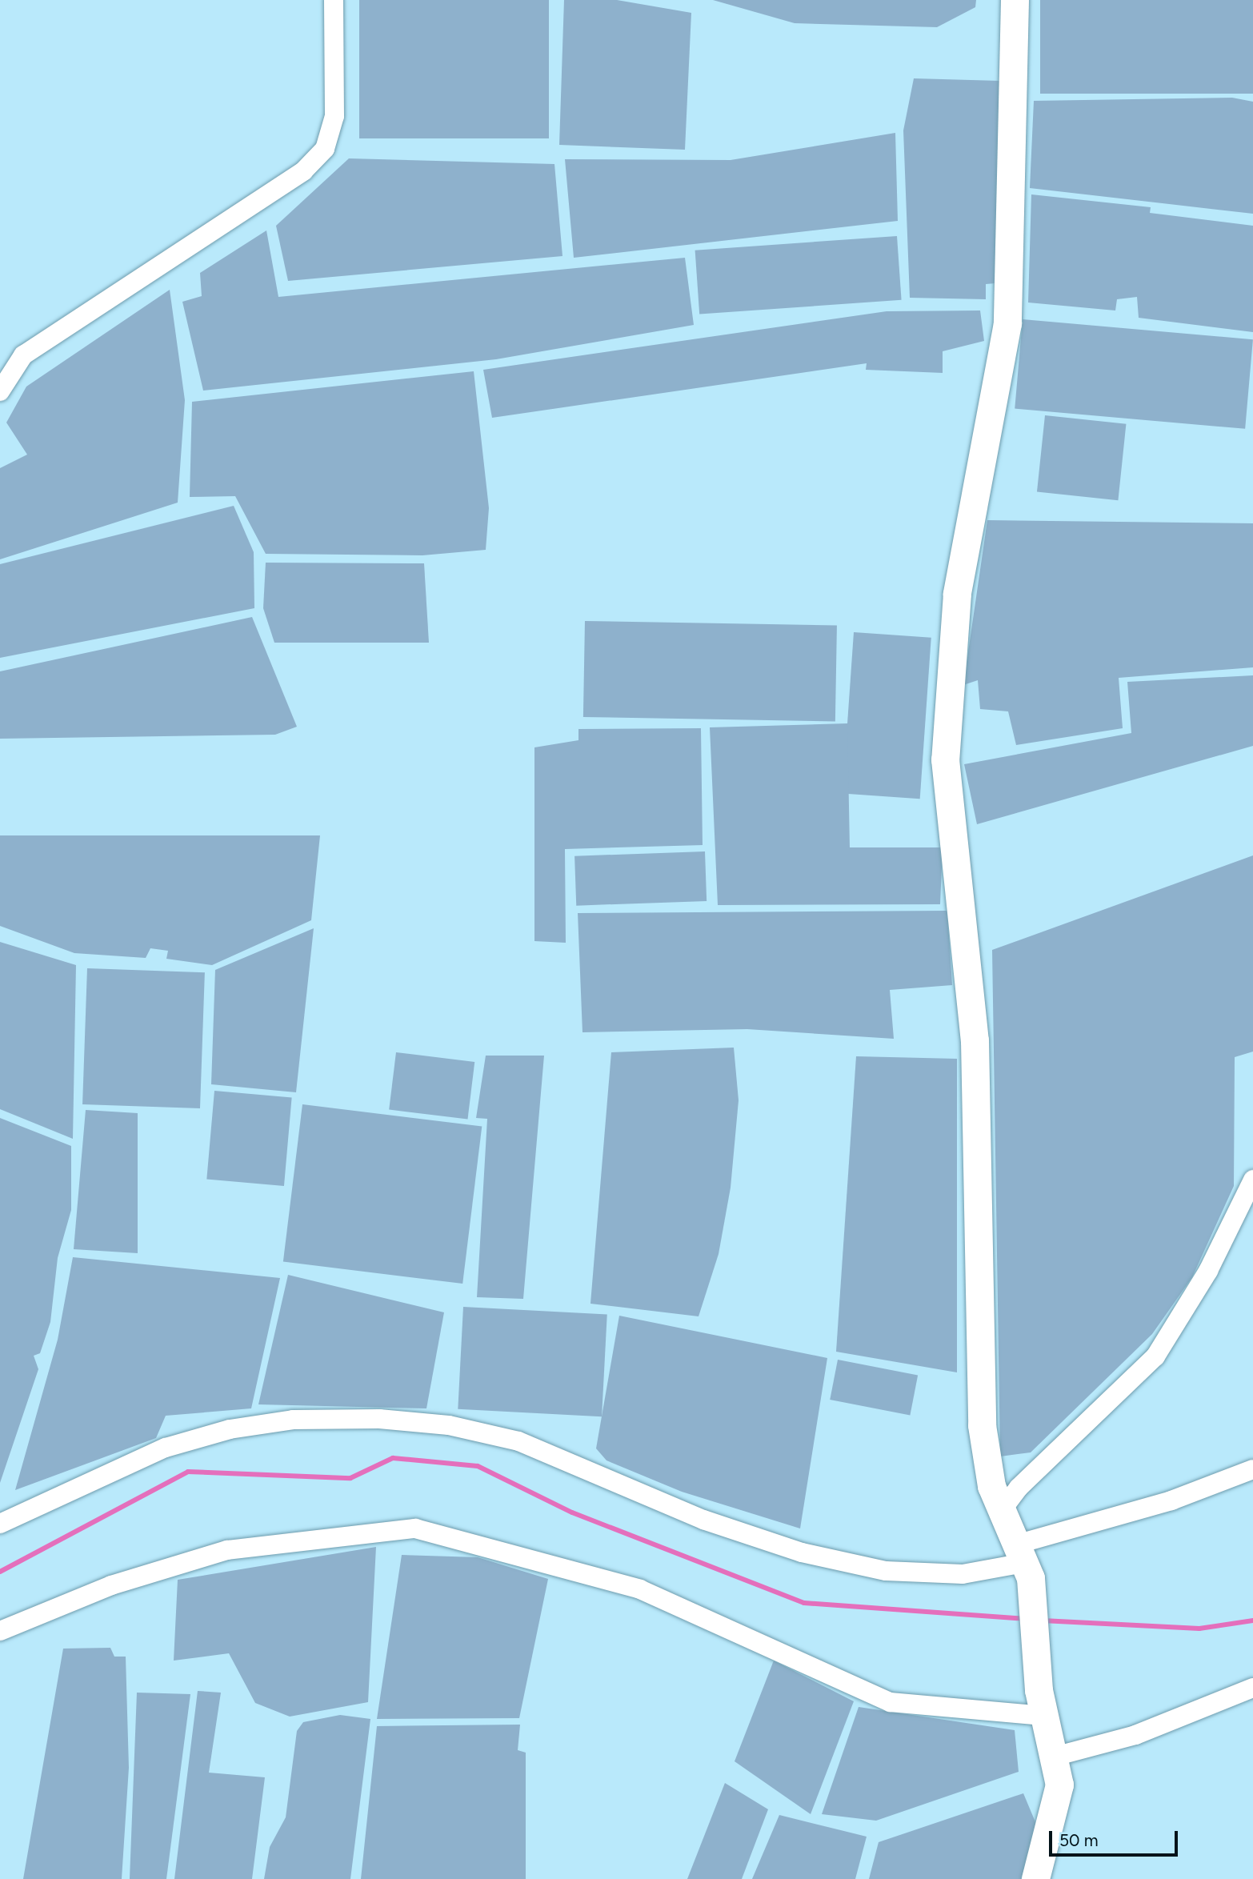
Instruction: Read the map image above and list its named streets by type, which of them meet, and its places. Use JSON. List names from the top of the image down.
{
  "scale_bar": "50 m"
}
